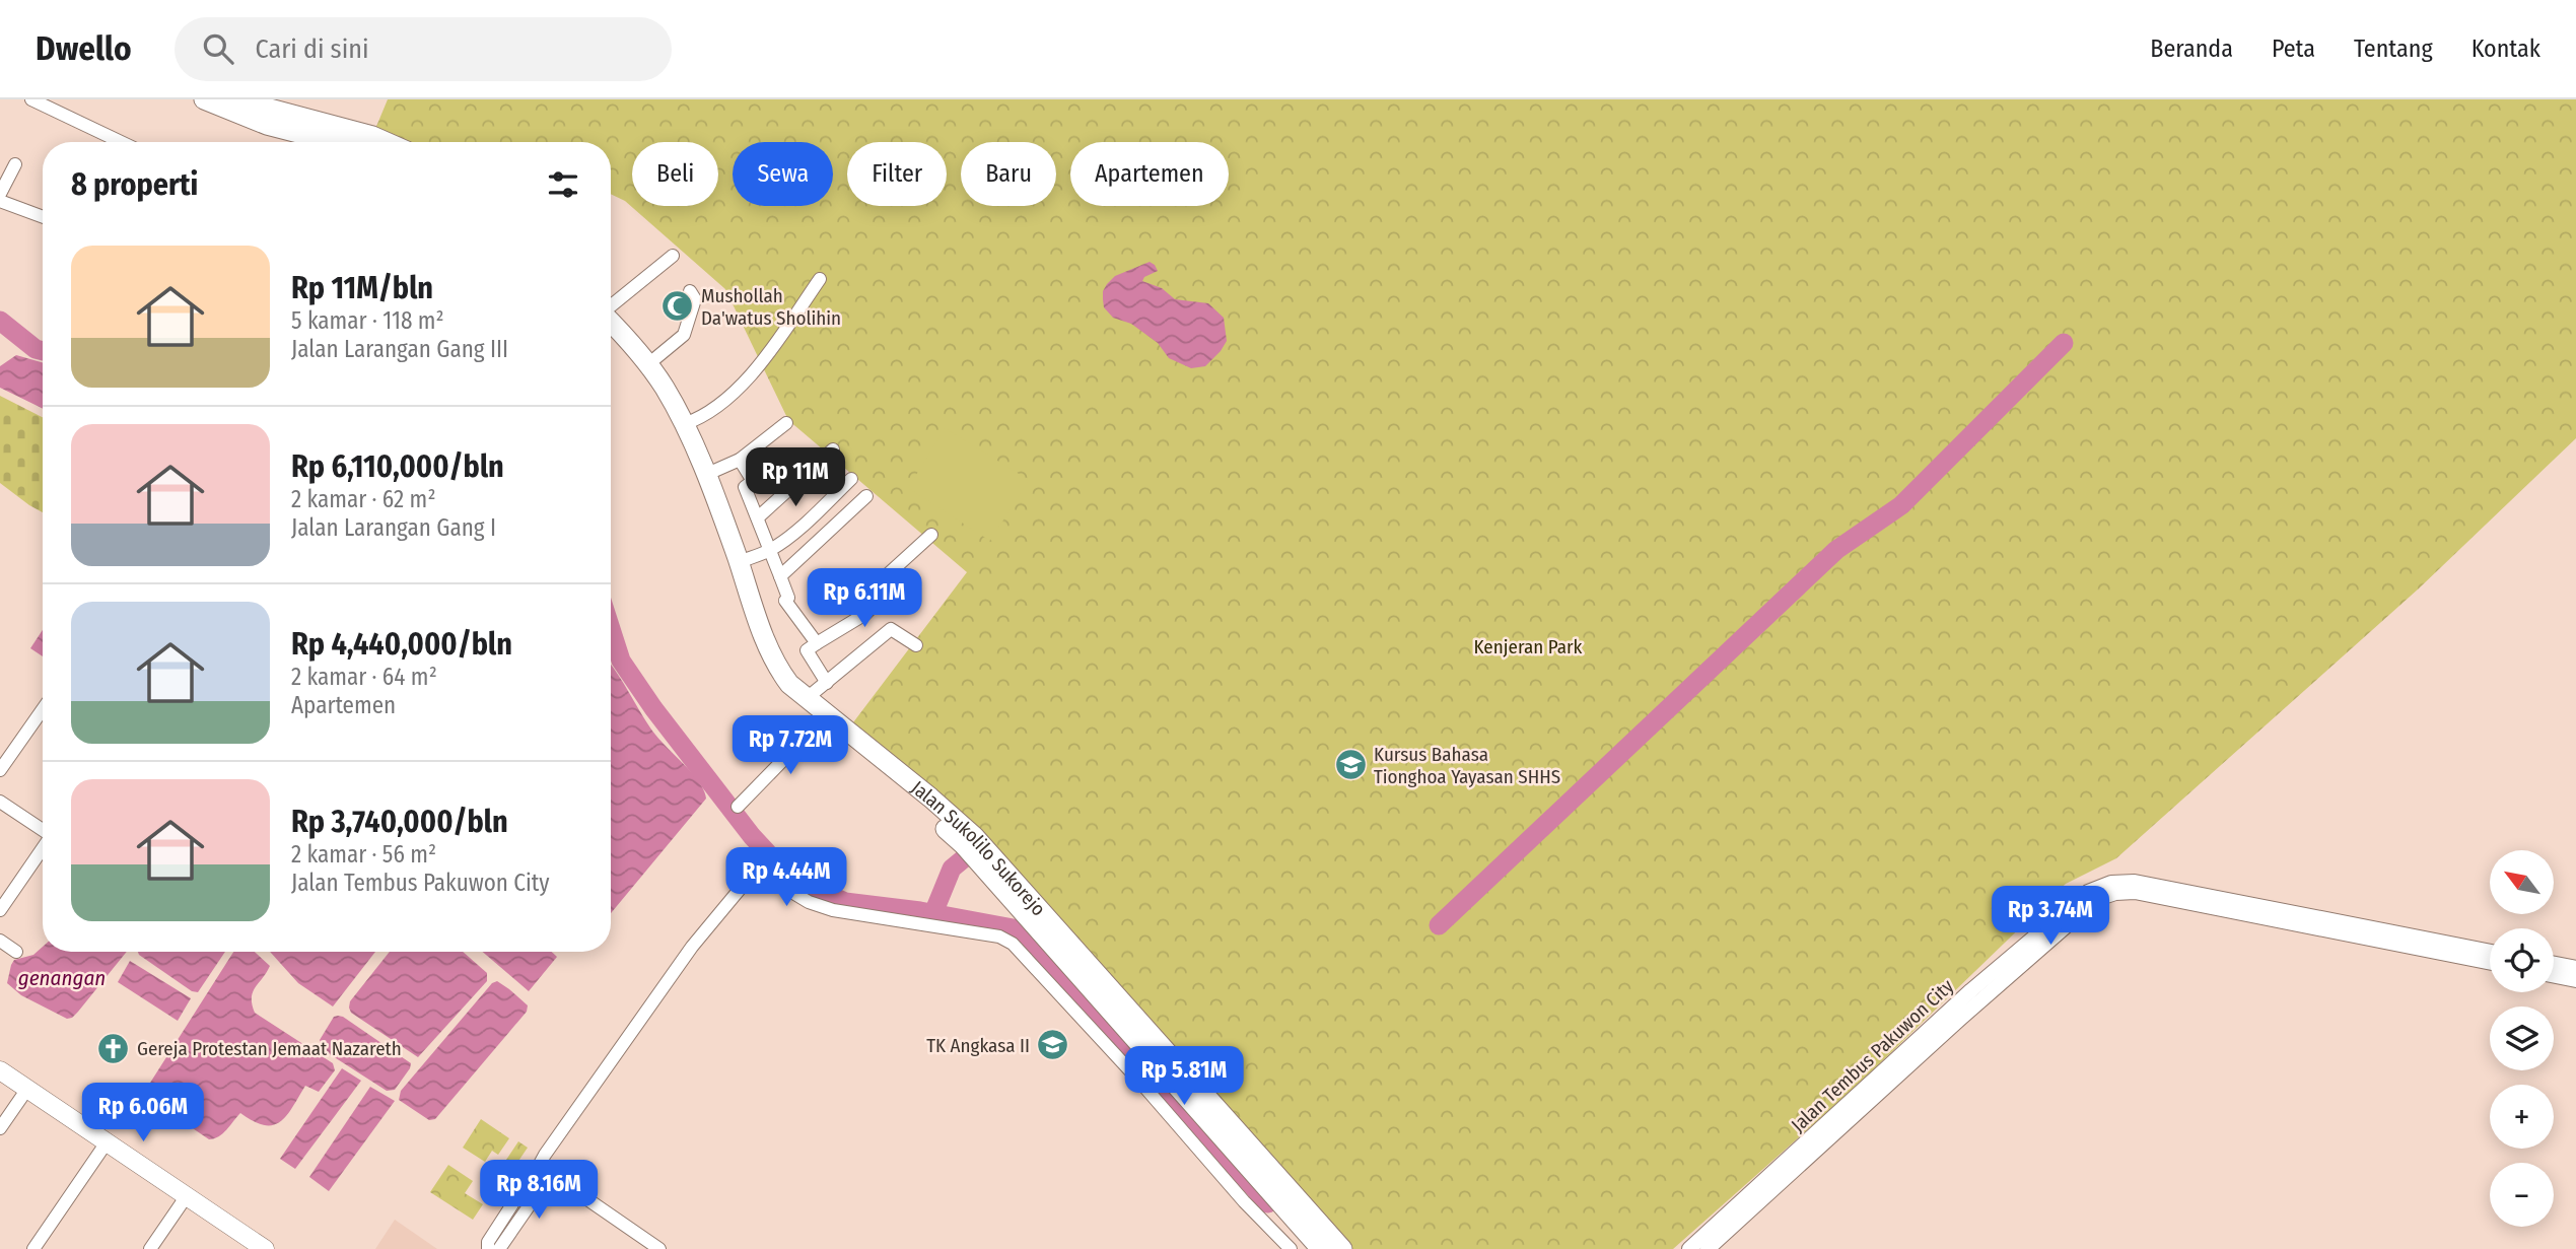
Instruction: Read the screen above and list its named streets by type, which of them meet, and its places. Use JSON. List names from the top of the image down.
{
  "streets": {
    "main road": ["Jalan Sukolilo Sukorejo"],
    "street": ["Jalan Tembus Pakuwon City"]
  },
  "water": ["genangan"],
  "parks": ["Kenjeran Park"],
  "places": {
    "mosque": ["Mushollah Da'watus Sholihin"],
    "school or university": ["Kursus Bahasa Tionghoa Yayasan SHHS", "TK Angkasa II"],
    "church": ["Gereja Protestan Jemaat Nazareth"]
  },
  "north": "top left",
  "page": {
    "header": "Dwello",
    "search": "Cari di sini",
    "nav": [
      "Beranda",
      "Peta",
      "Tentang",
      "Kontak"
    ],
    "chip": [
      "Beli",
      "Sewa",
      "Filter",
      "Baru",
      "Apartemen"
    ],
    "heading": "8 properti",
    "list": [
      {
        "name": "Rp 11M/bln",
        "note": "5 kamar · 118 m² · Jalan Larangan Gang III"
      },
      {
        "name": "Rp 6,110,000/bln",
        "note": "2 kamar · 62 m² · Jalan Larangan Gang I"
      },
      {
        "name": "Rp 4,440,000/bln",
        "note": "2 kamar · 64 m² · Apartemen"
      },
      {
        "name": "Rp 3,740,000/bln",
        "note": "2 kamar · 56 m² · Jalan Tembus Pakuwon City"
      }
    ],
    "price": [
      "Rp 11M",
      "Rp 6.11M",
      "Rp 7.72M",
      "Rp 4.44M",
      "Rp 3.74M",
      "Rp 5.81M",
      "Rp 6.06M",
      "Rp 8.16M"
    ],
    "map_buttons": ["+", "−"]
  }
}
